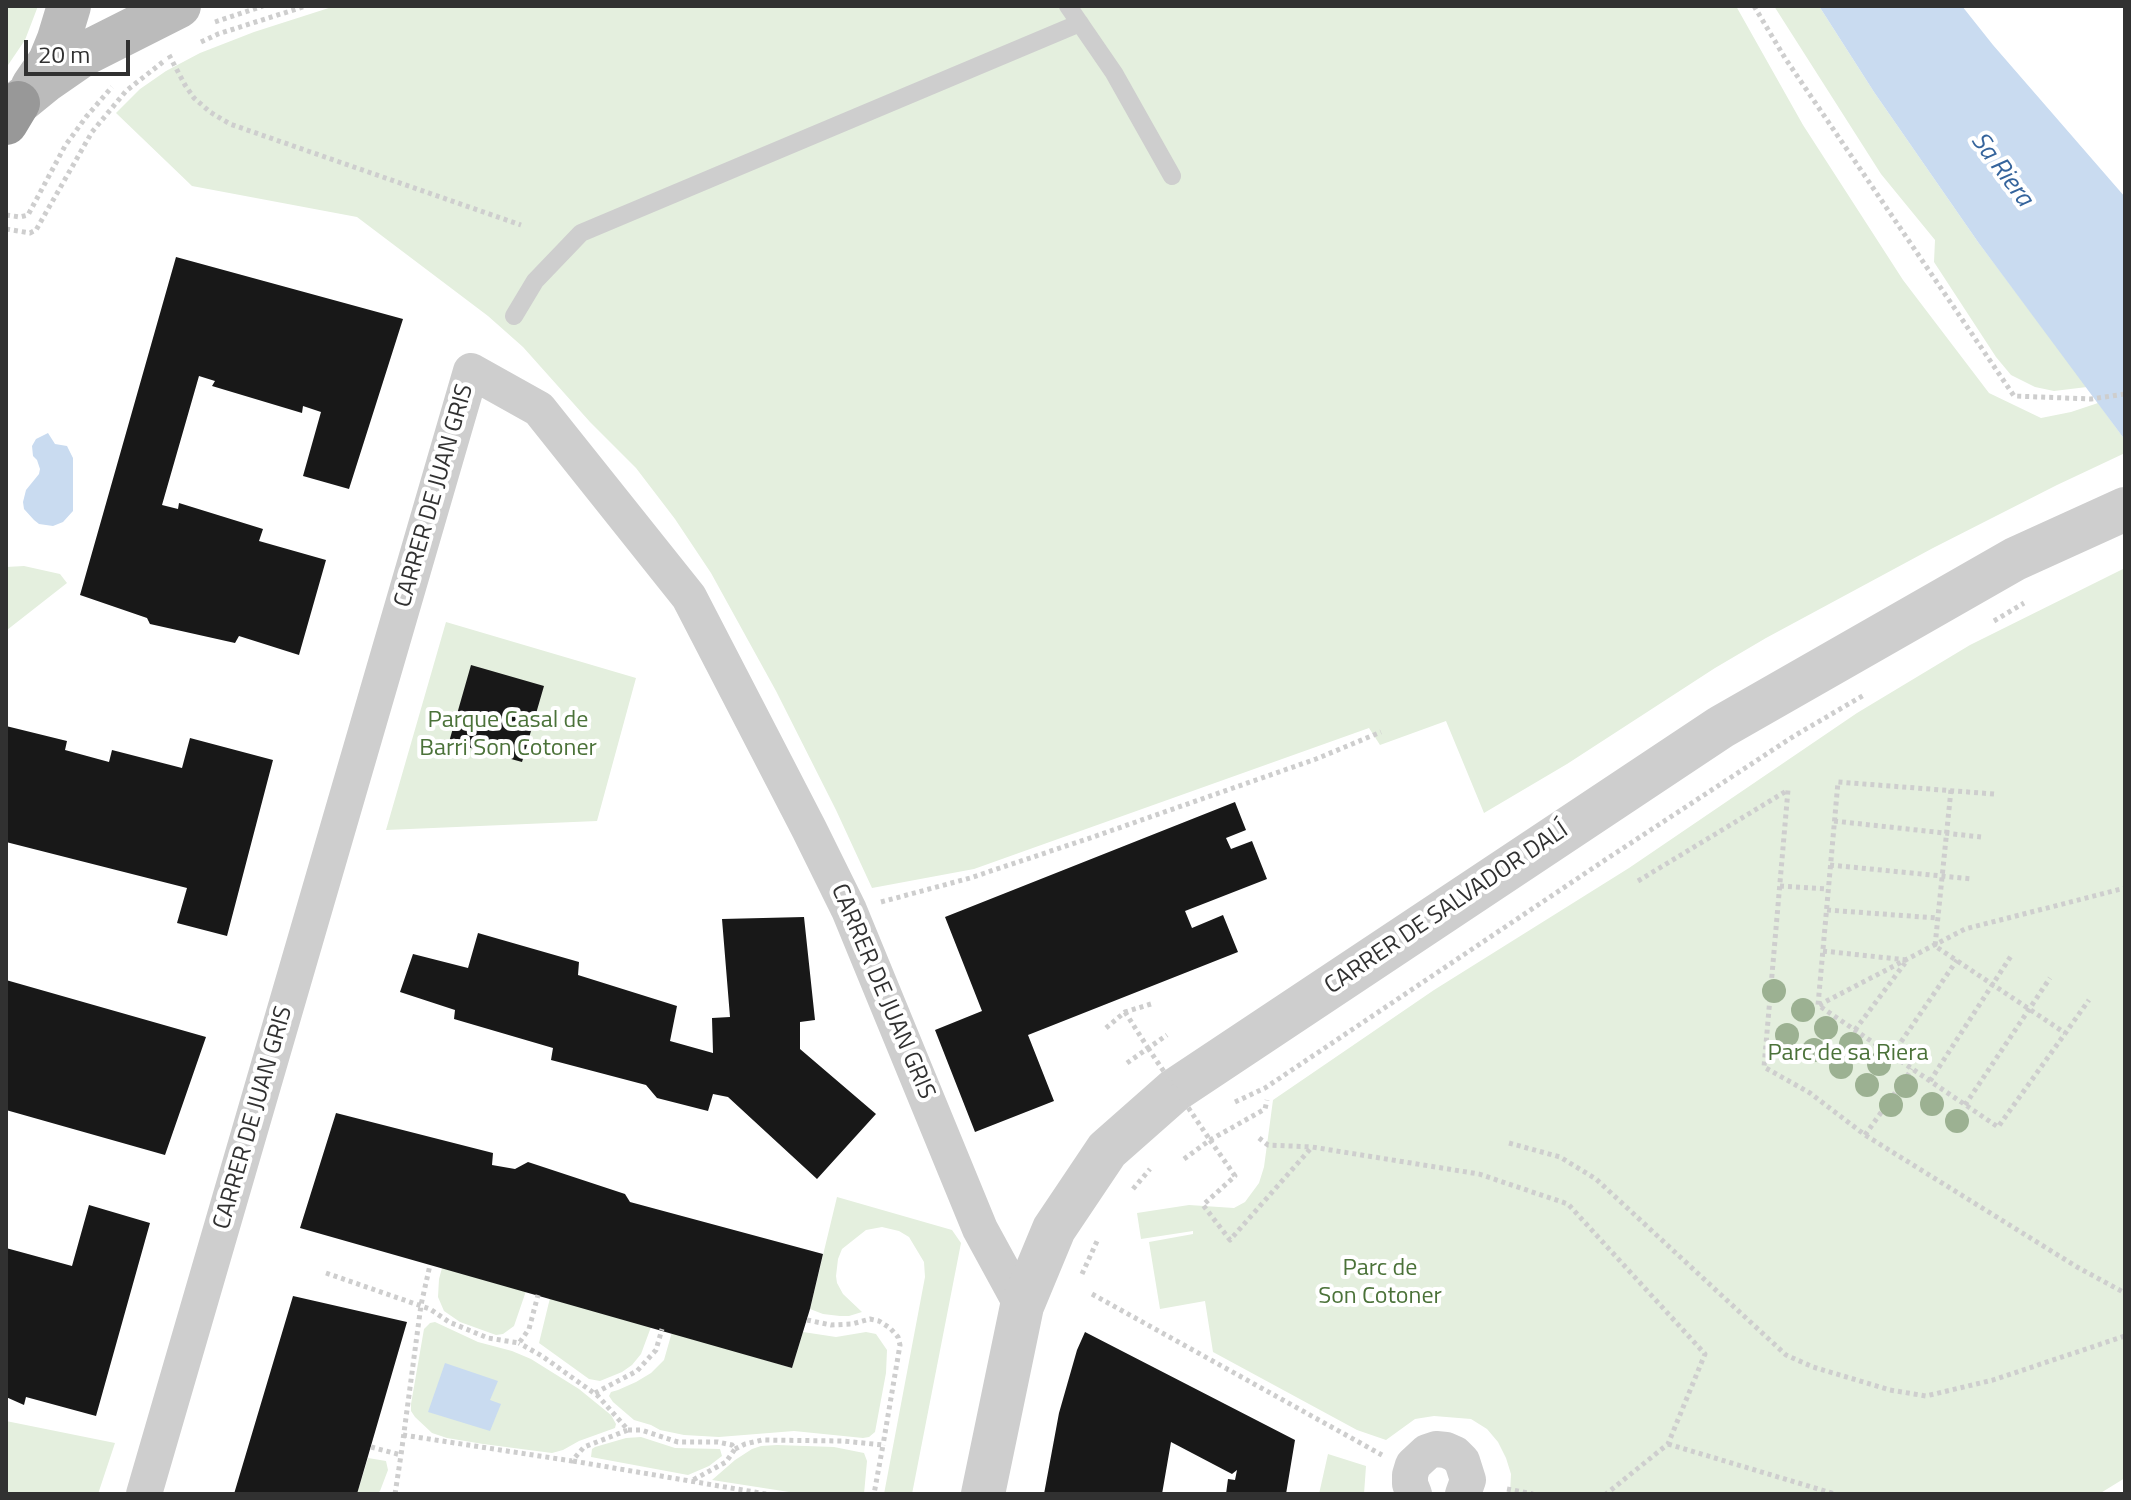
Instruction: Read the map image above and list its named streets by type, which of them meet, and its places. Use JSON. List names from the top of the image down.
{
  "streets": {
    "street": ["CARRER DE JUAN GRIS", "CARRER DE SALVADOR DALÍ"]
  },
  "crossings": [
    ["CARRER DE JUAN GRIS", "CARRER DE SALVADOR DALÍ"]
  ],
  "water": ["Sa Riera"],
  "parks": ["Parque Casal de Barri Son Cotoner", "Parc de sa Riera", "Parc de Son Cotoner"],
  "scale_bar": "20 m"
}
